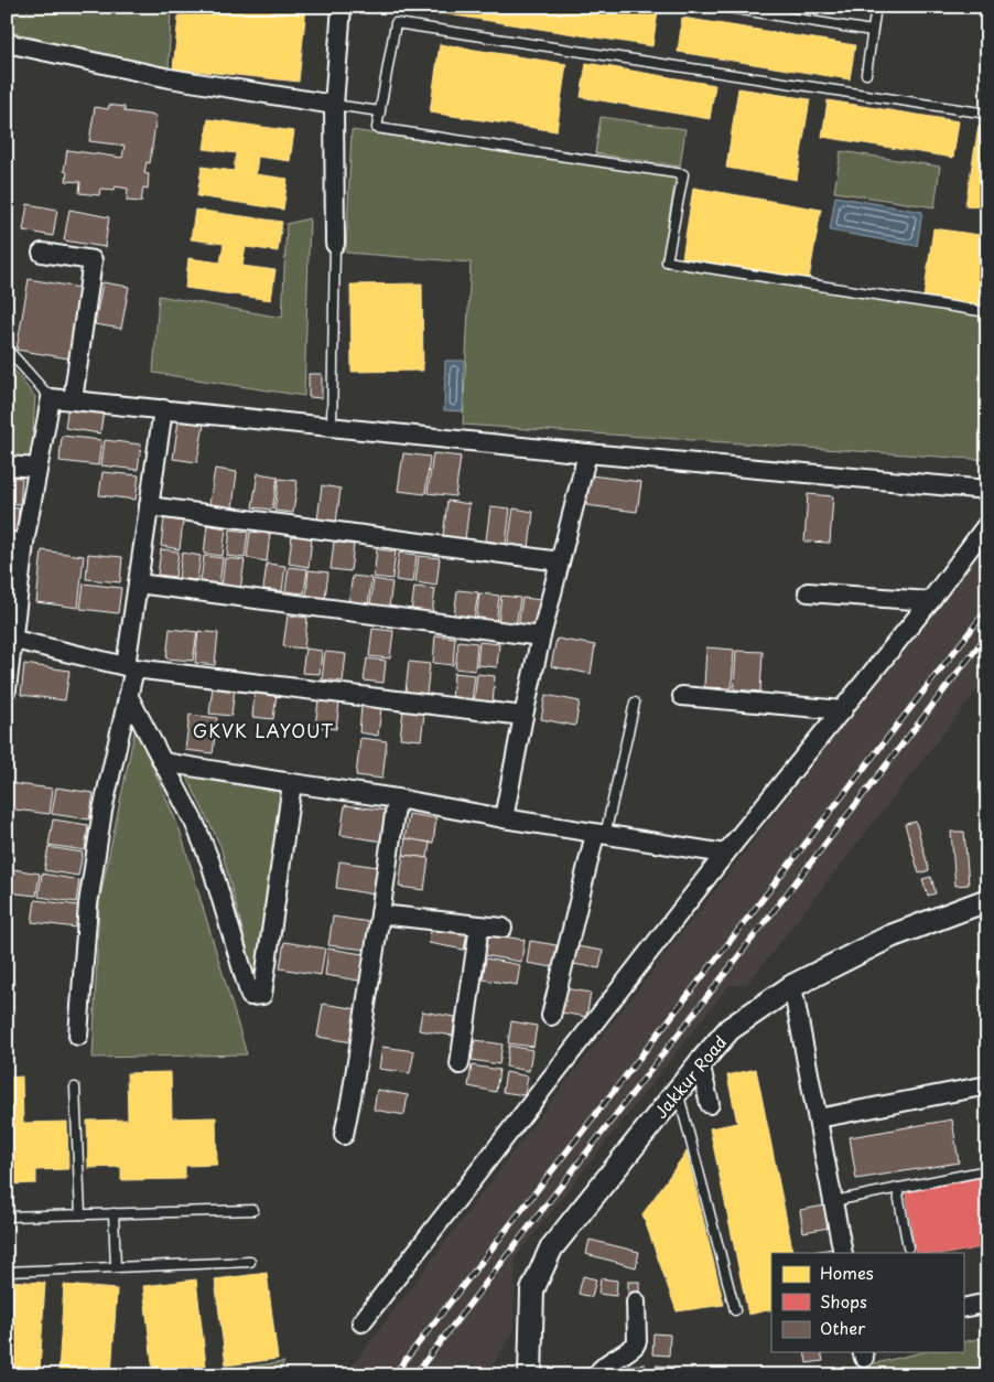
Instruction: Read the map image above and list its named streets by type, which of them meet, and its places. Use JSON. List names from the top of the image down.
{
  "streets": {
    "street": ["Jakkur Road"]
  },
  "districts": ["GKVK LAYOUT"],
  "legend": ["Homes", "Shops", "Other"]
}
